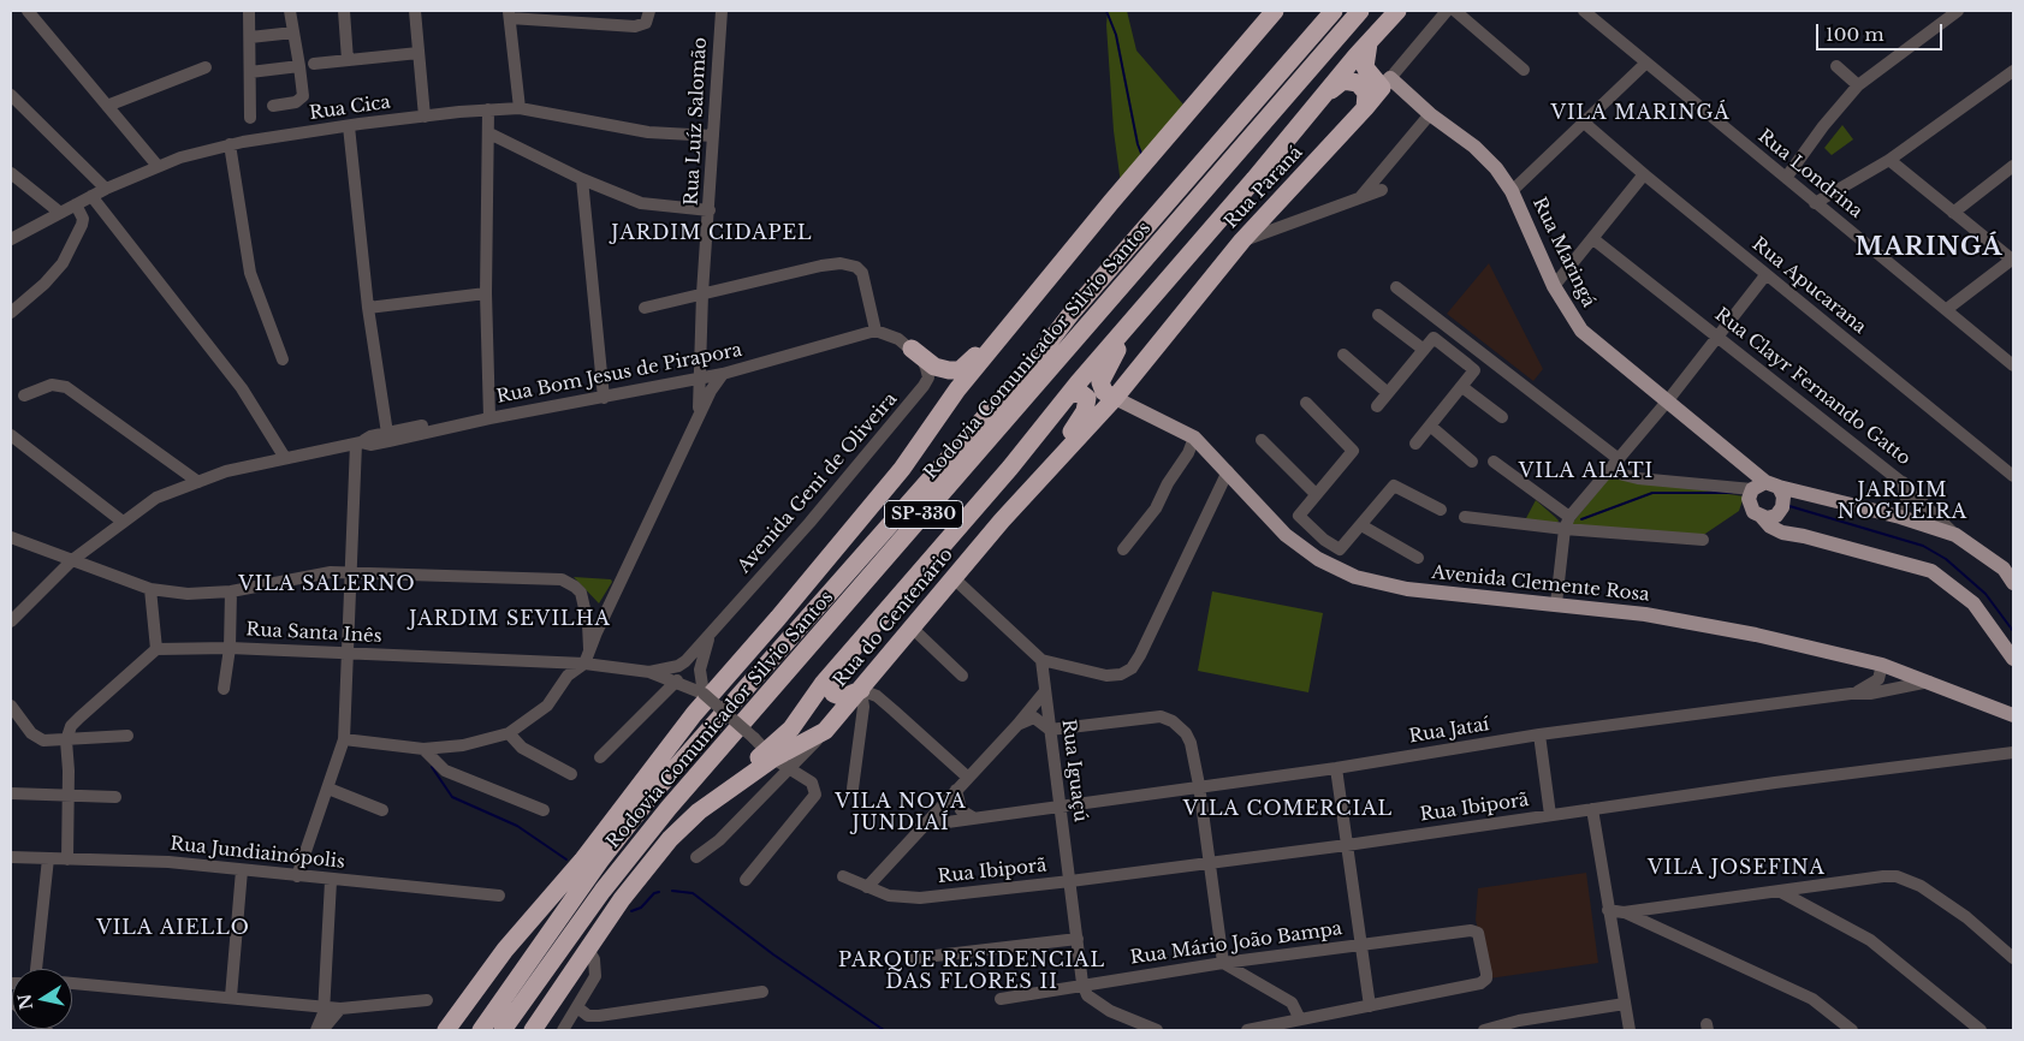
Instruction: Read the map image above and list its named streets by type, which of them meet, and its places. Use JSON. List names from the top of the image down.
{
  "streets": {
    "highway": [
      "Rua Paraná",
      "Rodovia Comunicador Silvio Santos",
      "SP-330",
      "Rua do Centenário"
    ],
    "main road": ["Rua Maringá", "Rua Clayr Fernando Gatto", "Avenida Clemente Rosa"],
    "street": [
      "Rua Cica",
      "Rua Luíz Salomão",
      "Rua Londrina",
      "Rua Apucarana",
      "Rua Bom Jesus de Pirapora",
      "Avenida Geni de Oliveira",
      "Rua Santa Inês",
      "Rua Jataí",
      "Rua Iguaçú",
      "Rua Ibiporã",
      "Rua Jundiainópolis",
      "Rua Mário João Bampa"
    ]
  },
  "crossings": [
    ["Rua Cica", "Rua Luíz Salomão"],
    ["Rua Luíz Salomão", "Rua Bom Jesus de Pirapora"],
    ["Rua Paraná", "Rua Maringá"],
    ["Rua Paraná", "Avenida Clemente Rosa"],
    ["Rua Paraná", "Rua do Centenário"],
    ["Avenida Geni de Oliveira", "Rua Santa Inês"],
    ["Avenida Clemente Rosa", "Rua do Centenário"],
    ["Avenida Clemente Rosa", "Rua Jataí"],
    ["Rua Jataí", "Rua Iguaçú"],
    ["Rua Iguaçú", "Rua Ibiporã"],
    ["Rua Iguaçú", "Rua Mário João Bampa"]
  ],
  "districts": [
    "VILA MARINGÁ",
    "JARDIM CIDAPEL",
    "MARINGÁ",
    "VILA ALATI",
    "JARDIM NOGUEIRA",
    "VILA SALERNO",
    "JARDIM SEVILHA",
    "VILA NOVA JUNDIAÍ",
    "VILA COMERCIAL",
    "VILA JOSEFINA",
    "VILA AIELLO",
    "PARQUE RESIDENCIAL DAS FLORES II"
  ],
  "scale_bar": "100 m",
  "north": "left"
}
